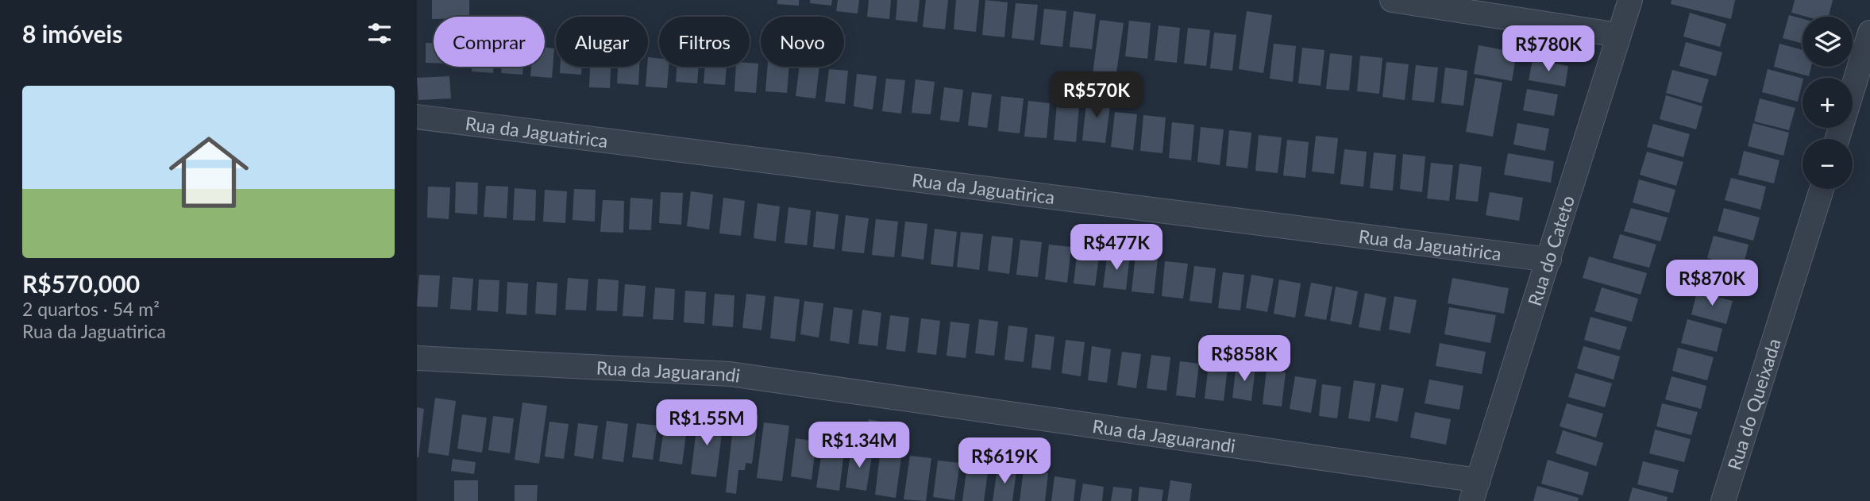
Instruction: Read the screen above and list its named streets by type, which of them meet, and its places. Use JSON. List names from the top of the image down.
{
  "streets": {
    "street": [
      "Rua da Jaguatirica",
      "Rua do Cateto",
      "Rua da Jaguarandi",
      "Rua do Queixada"
    ]
  },
  "crossings": [
    ["Rua da Jaguatirica", "Rua do Cateto"],
    ["Rua do Cateto", "Rua da Jaguarandi"]
  ],
  "page": {
    "heading": "8 imóveis",
    "map_buttons": ["+", "−"],
    "chip": [
      "Comprar",
      "Alugar",
      "Filtros",
      "Novo"
    ],
    "price": [
      "R$780K",
      "R$570K",
      "R$477K",
      "R$870K",
      "R$858K",
      "R$1.55M",
      "R$1.34M",
      "R$619K"
    ],
    "list": [
      {
        "name": "R$570,000",
        "note": "2 quartos · 54 m² · Rua da Jaguatirica"
      }
    ]
  }
}
